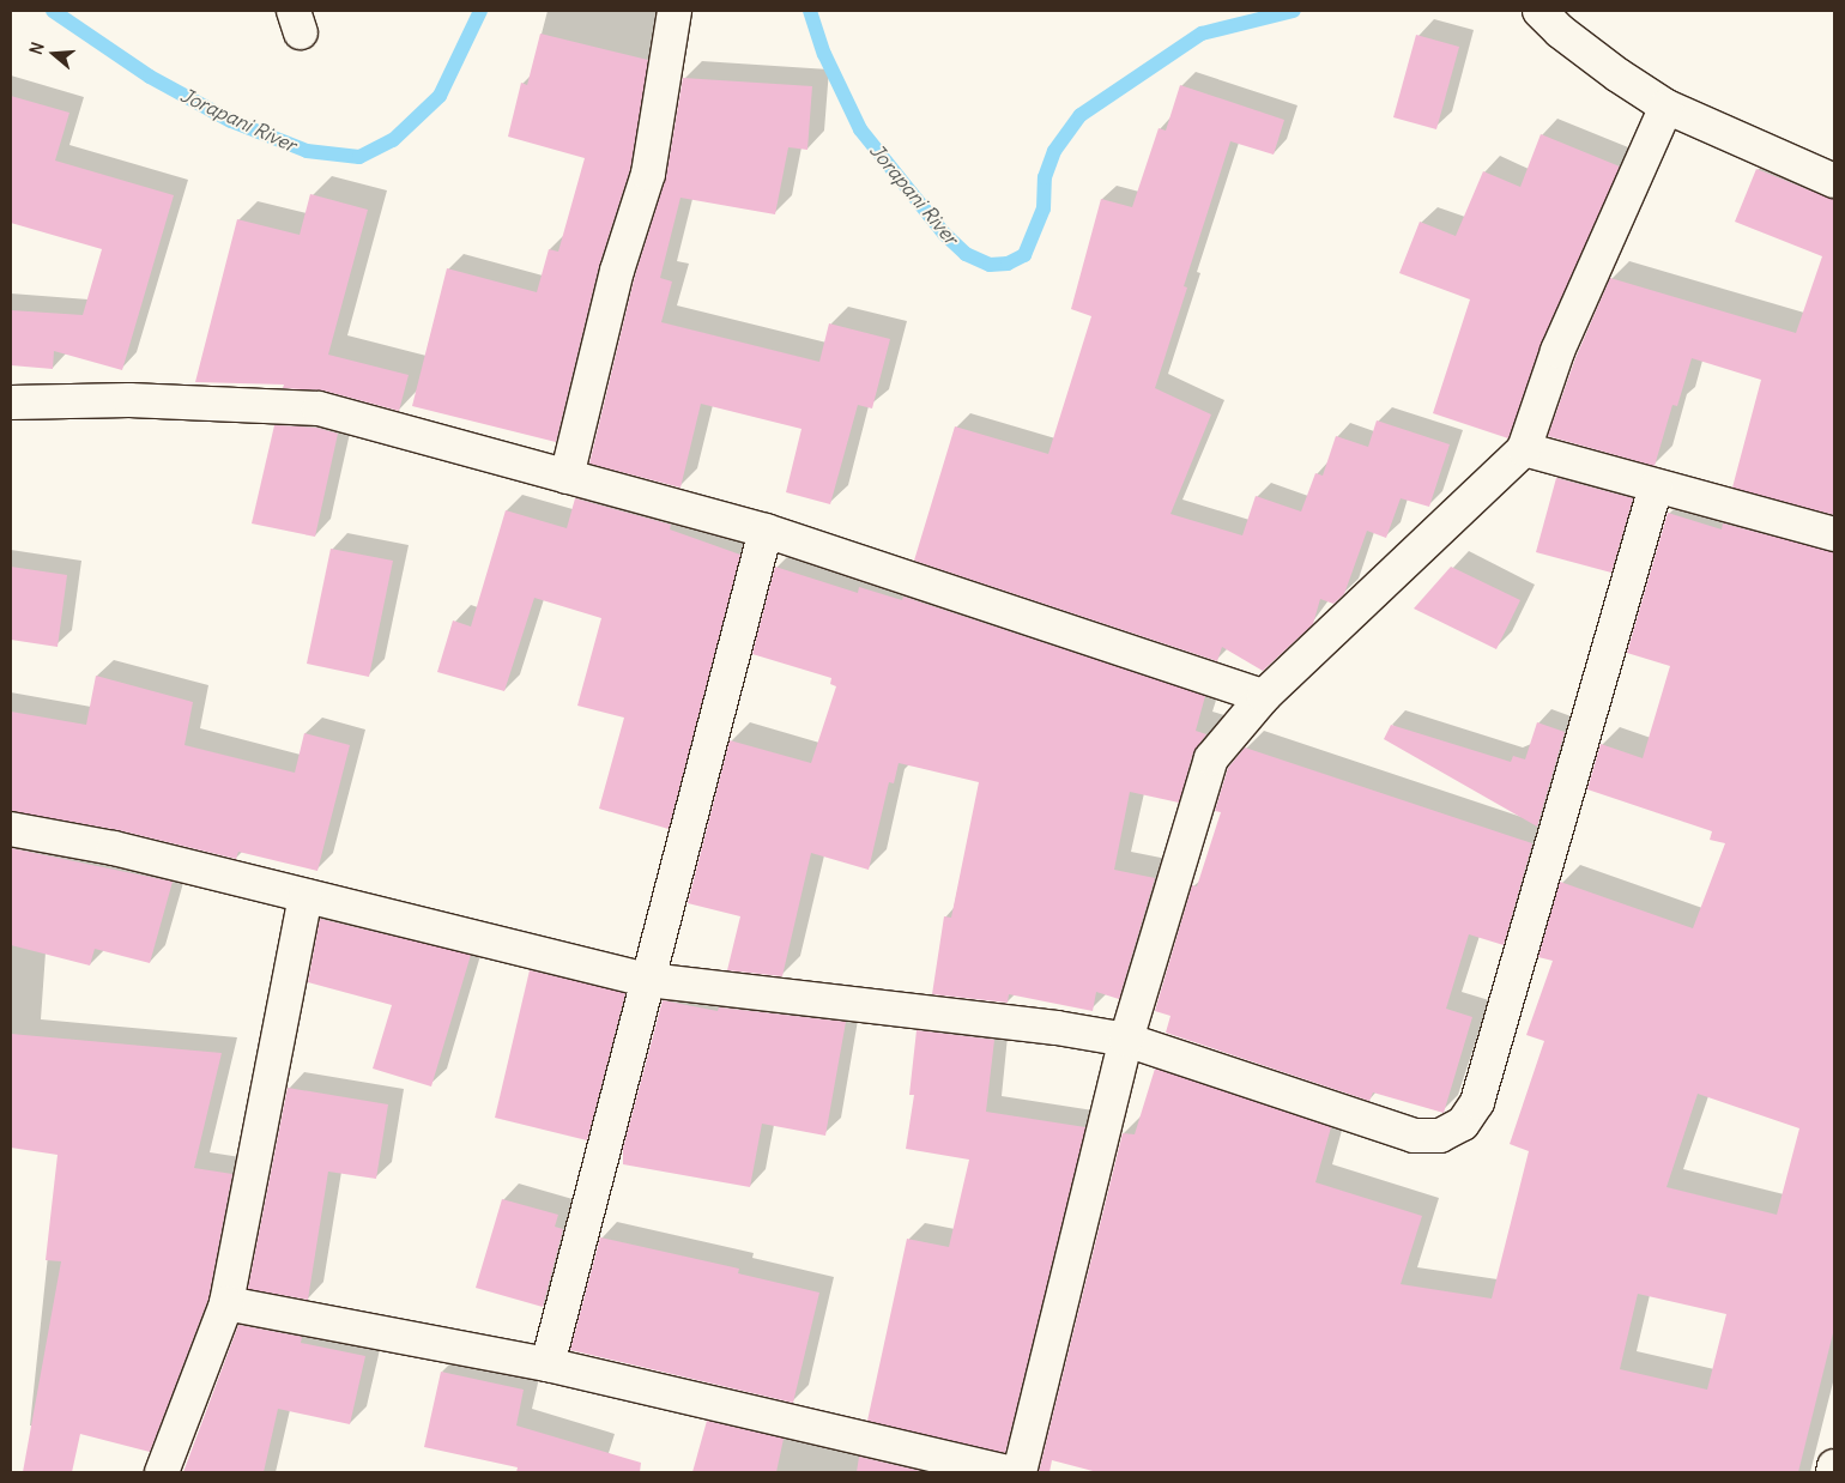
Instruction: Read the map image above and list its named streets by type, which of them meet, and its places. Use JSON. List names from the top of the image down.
{
  "water": ["Jorapani River"],
  "north": "left"
}
